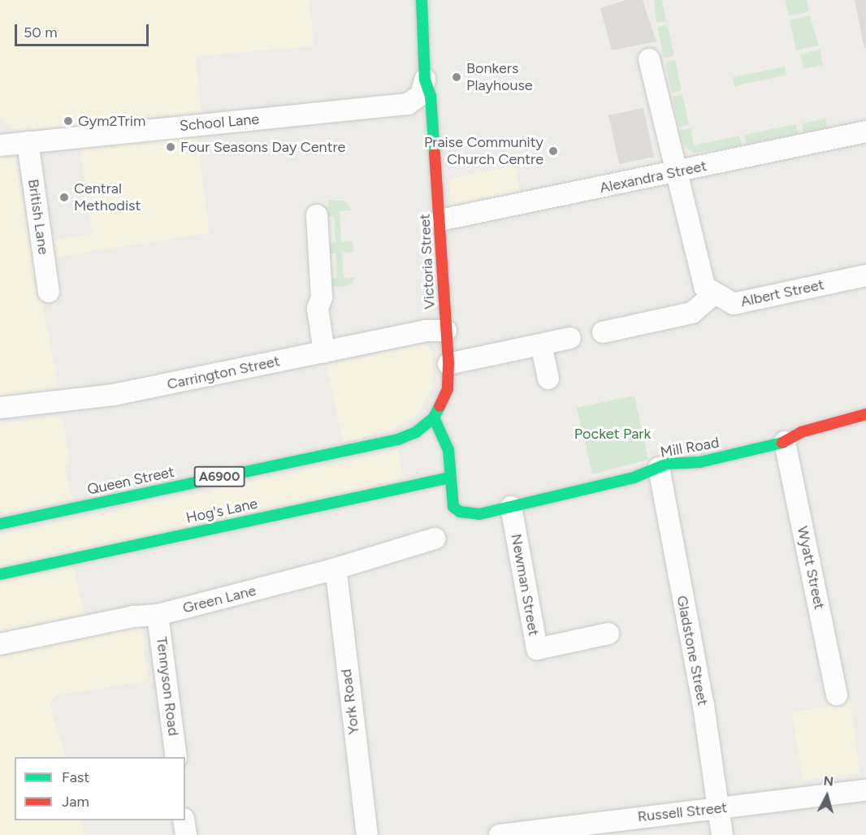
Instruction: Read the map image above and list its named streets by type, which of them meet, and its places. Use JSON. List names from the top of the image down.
{
  "streets": {
    "street": [
      "School Lane",
      "Alexandra Street",
      "British Lane",
      "Victoria Street",
      "Albert Street",
      "Carrington Street",
      "Mill Road",
      "A6900",
      "Queen Street",
      "Hog's Lane",
      "Wyatt Street",
      "Newman Street",
      "Green Lane",
      "Gladstone Street",
      "Tennyson Road",
      "York Road",
      "Russell Street"
    ]
  },
  "crossings": [
    ["School Lane", "British Lane"],
    ["School Lane", "Victoria Street"],
    ["Alexandra Street", "Victoria Street"],
    ["Victoria Street", "Carrington Street"],
    ["Victoria Street", "Queen Street"],
    ["Mill Road", "Hog's Lane"],
    ["Mill Road", "Wyatt Street"],
    ["Mill Road", "Newman Street"],
    ["Mill Road", "Gladstone Street"],
    ["Green Lane", "Tennyson Road"],
    ["Green Lane", "York Road"],
    ["Gladstone Street", "Russell Street"]
  ],
  "parks": ["Pocket Park"],
  "places": [
    "Bonkers Playhouse",
    "Gym2Trim",
    "Four Seasons Day Centre",
    "Praise Community Church Centre",
    "Central Methodist"
  ],
  "legend": ["Fast", "Jam"],
  "scale_bar": "50 m",
  "north": "top"
}
